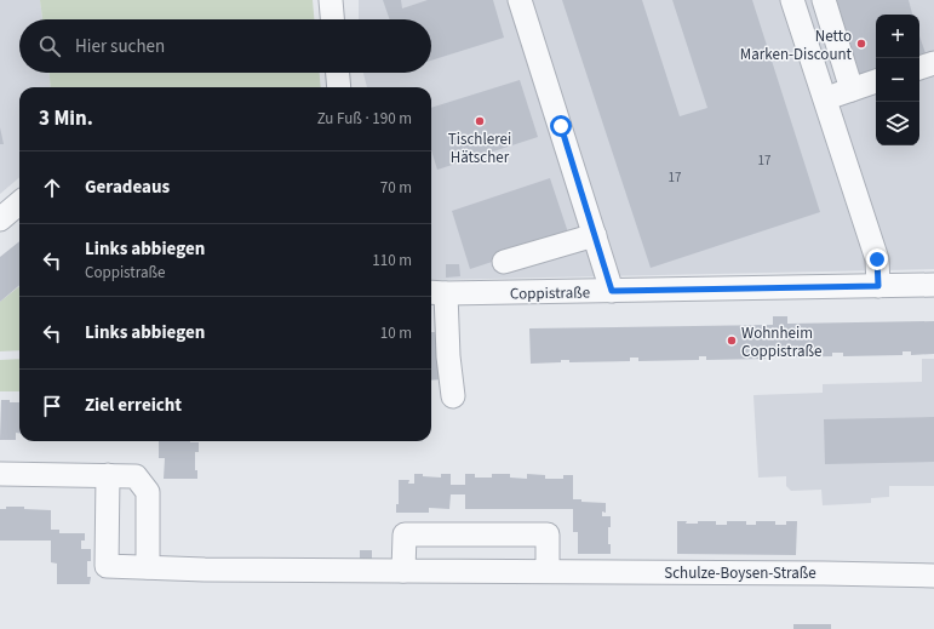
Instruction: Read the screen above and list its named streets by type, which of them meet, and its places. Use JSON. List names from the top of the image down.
{
  "streets": {
    "street": ["Coppistraße", "Schulze-Boysen-Straße"]
  },
  "places": ["Netto Marken-Discount", "Tischlerei Hätscher", "Wohnheim Coppistraße"],
  "house_numbers": ["17", "17"],
  "page": {
    "map_buttons": ["+", "−"],
    "search": "Hier suchen",
    "heading": ["3 Min.", "Zu Fuß · 190 m"],
    "list": [
      ["Geradeaus", "70 m"],
      ["Links abbiegen", "Coppistraße", "110 m"],
      ["Links abbiegen", "10 m"],
      "Ziel erreicht"
    ]
  }
}
